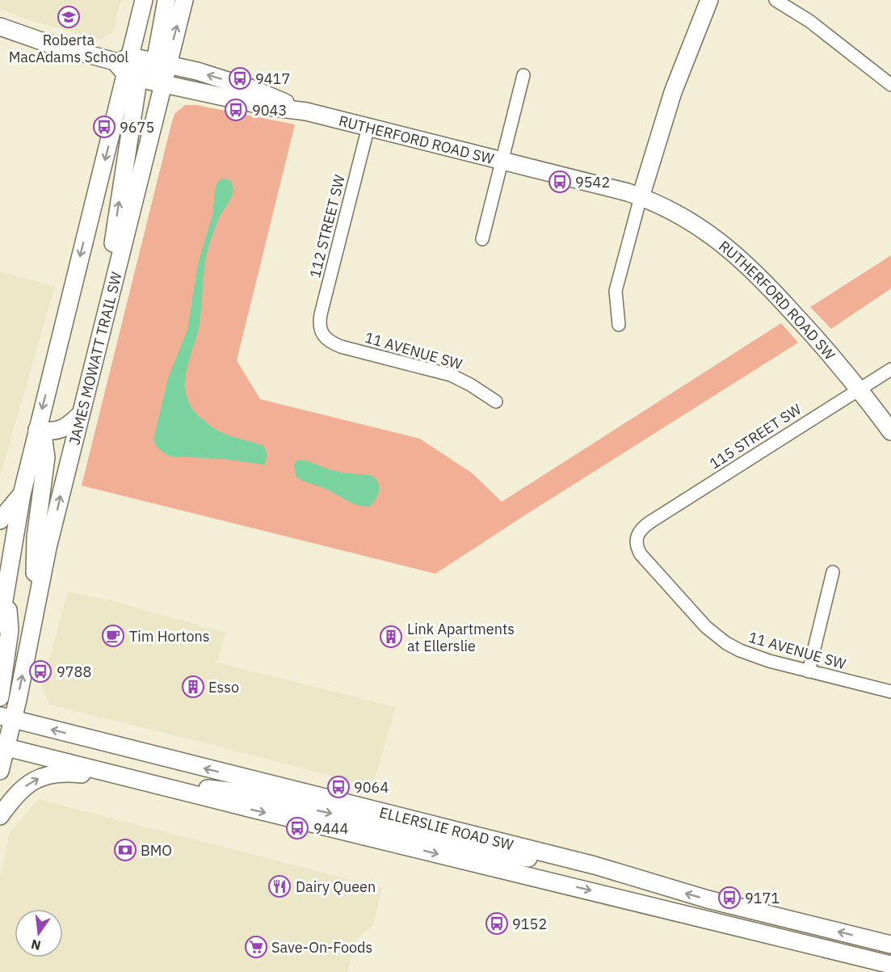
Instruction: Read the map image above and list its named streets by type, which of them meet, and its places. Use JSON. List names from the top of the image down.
{
  "streets": {
    "main road": ["RUTHERFORD ROAD SW", "JAMES MOWATT TRAIL SW", "ELLERSLIE ROAD SW"],
    "street": ["112 STREET SW", "11 AVENUE SW", "115 STREET SW"]
  },
  "crossings": [
    ["RUTHERFORD ROAD SW", "112 STREET SW"],
    ["RUTHERFORD ROAD SW", "JAMES MOWATT TRAIL SW"],
    ["RUTHERFORD ROAD SW", "115 STREET SW"],
    ["112 STREET SW", "11 AVENUE SW"],
    ["11 AVENUE SW", "115 STREET SW"],
    ["JAMES MOWATT TRAIL SW", "ELLERSLIE ROAD SW"]
  ],
  "places": {
    "school or university": ["Roberta MacAdams School"],
    "bus stop": [
      "9417",
      "9043",
      "9675",
      "9542",
      "9788",
      "9064",
      "9444",
      "9171",
      "9152"
    ],
    "cafe": ["Tim Hortons"],
    "building": ["Link Apartments at Ellerslie", "Esso"],
    "bank": ["BMO"],
    "restaurant": ["Dairy Queen"],
    "supermarket": ["Save-On-Foods"]
  },
  "north": "bottom"
}
